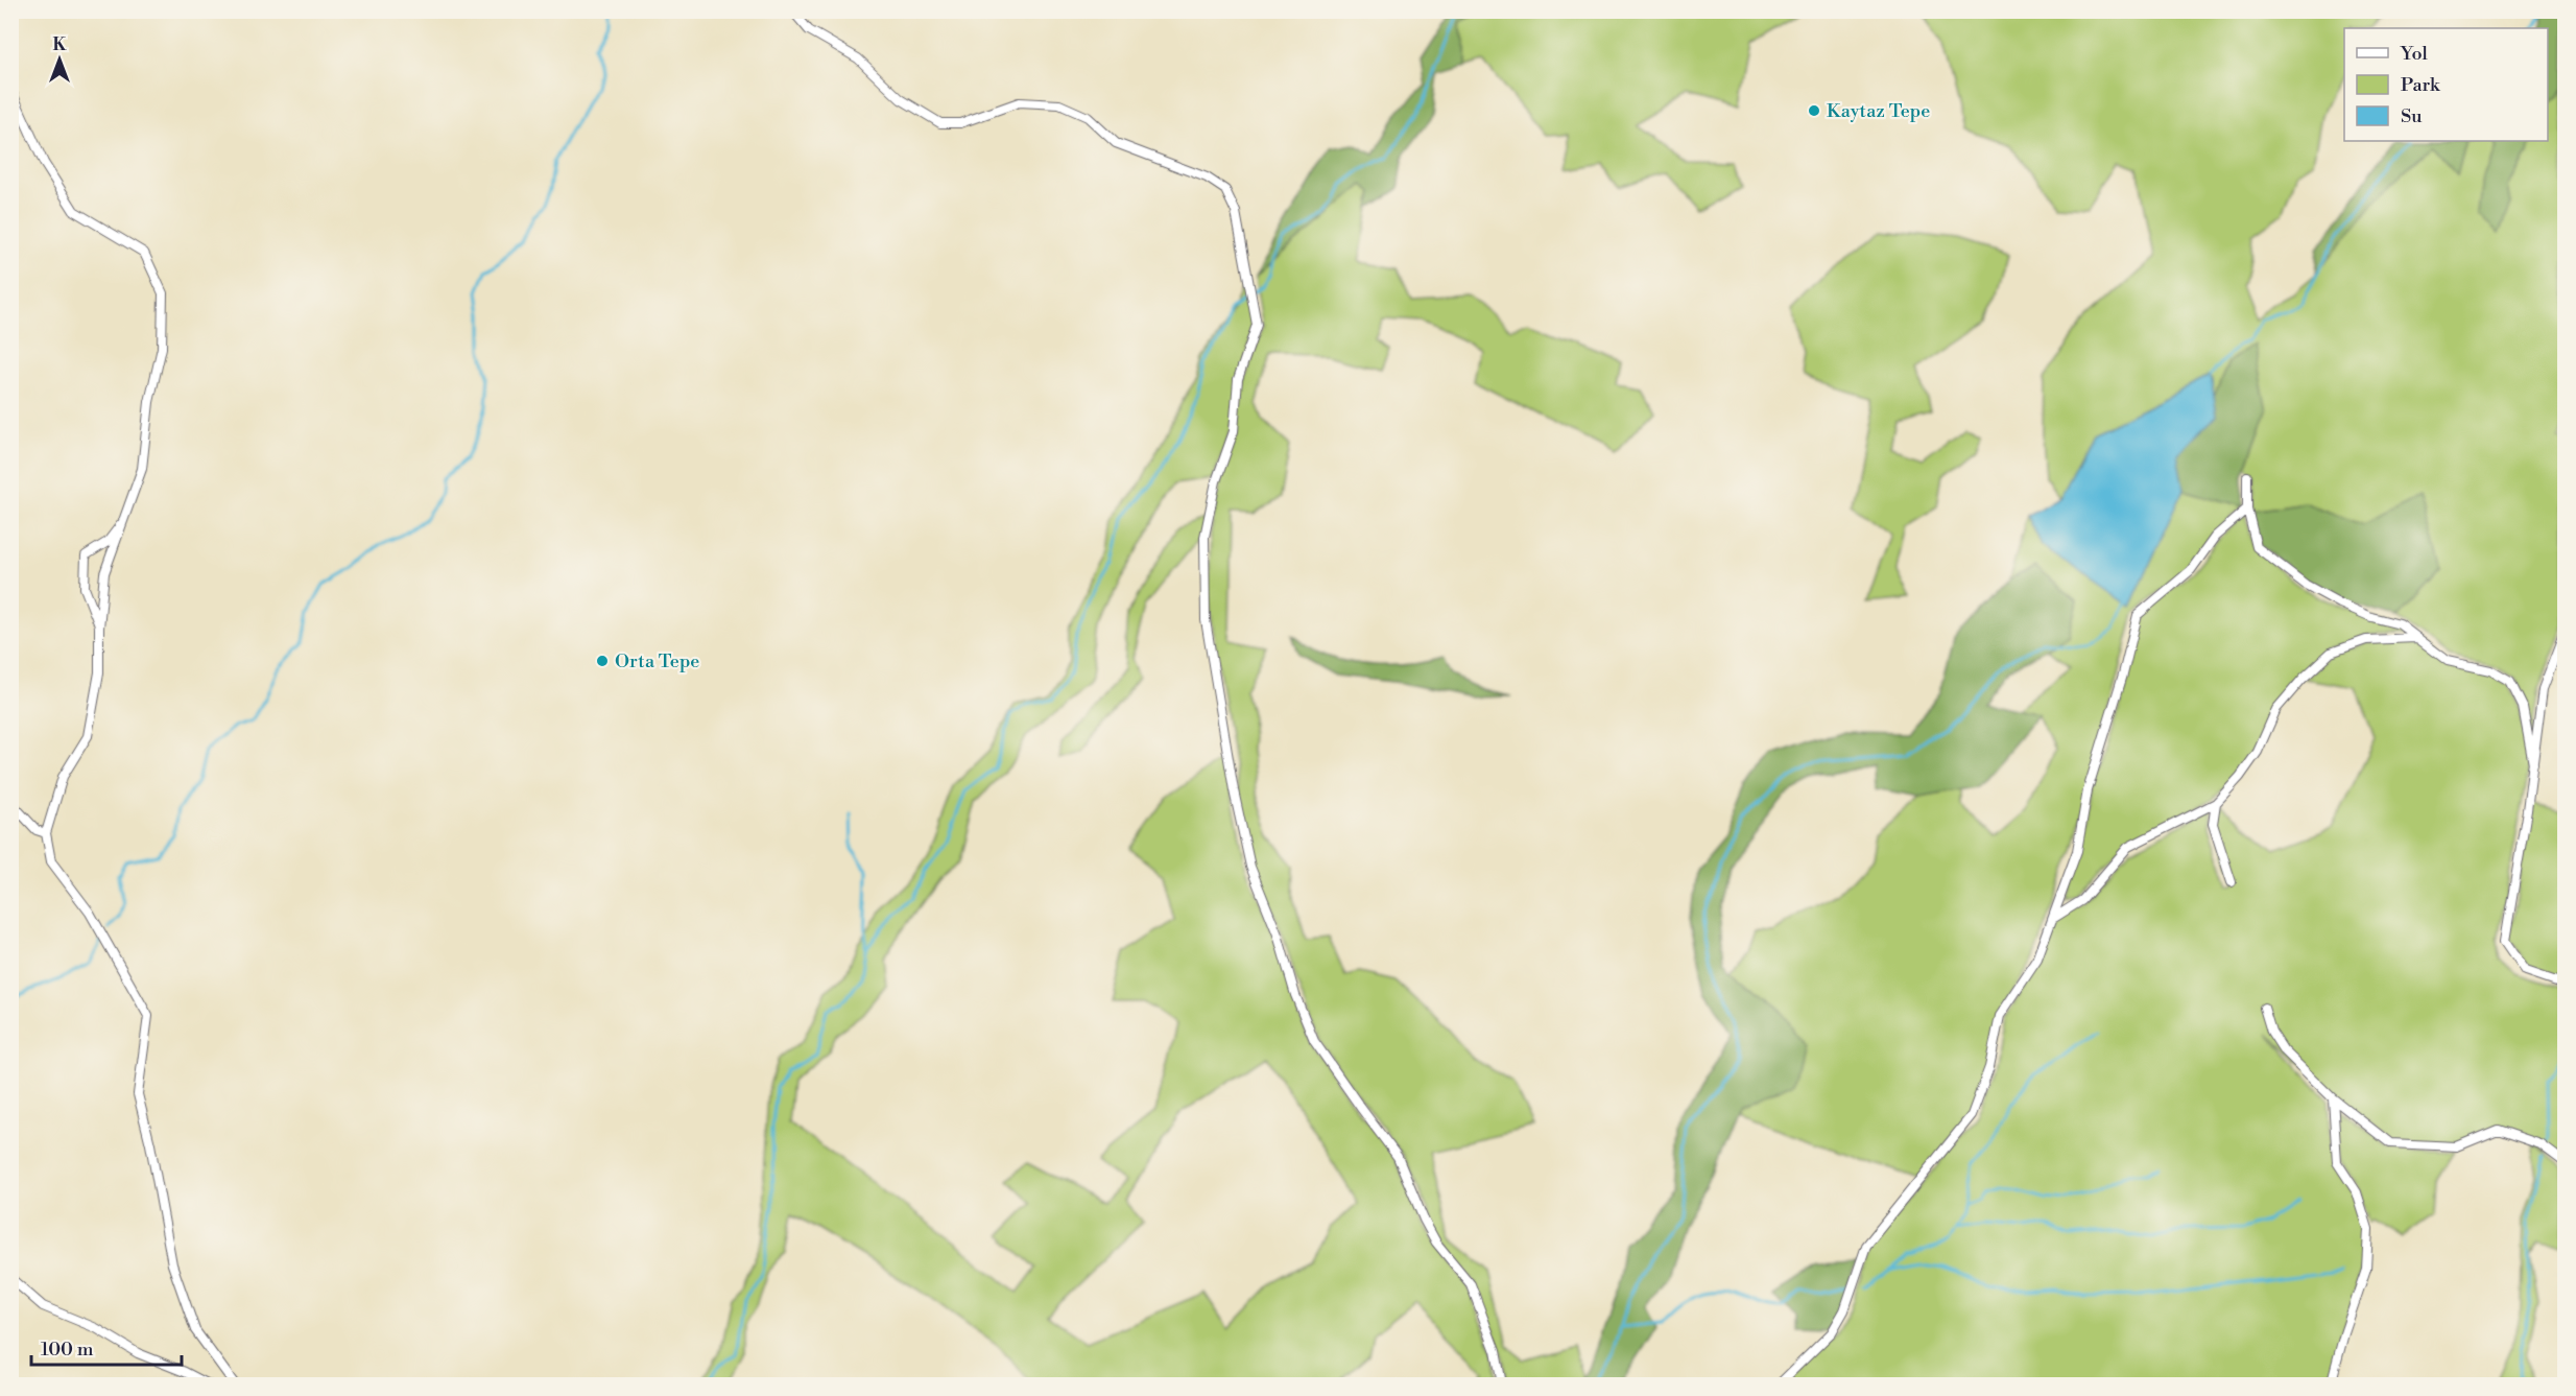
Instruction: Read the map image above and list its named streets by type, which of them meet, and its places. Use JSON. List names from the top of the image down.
{
  "places": ["Kaytaz Tepe", "Orta Tepe"],
  "legend": ["Yol", "Park", "Su"],
  "scale_bar": "100 m",
  "north": "top"
}
